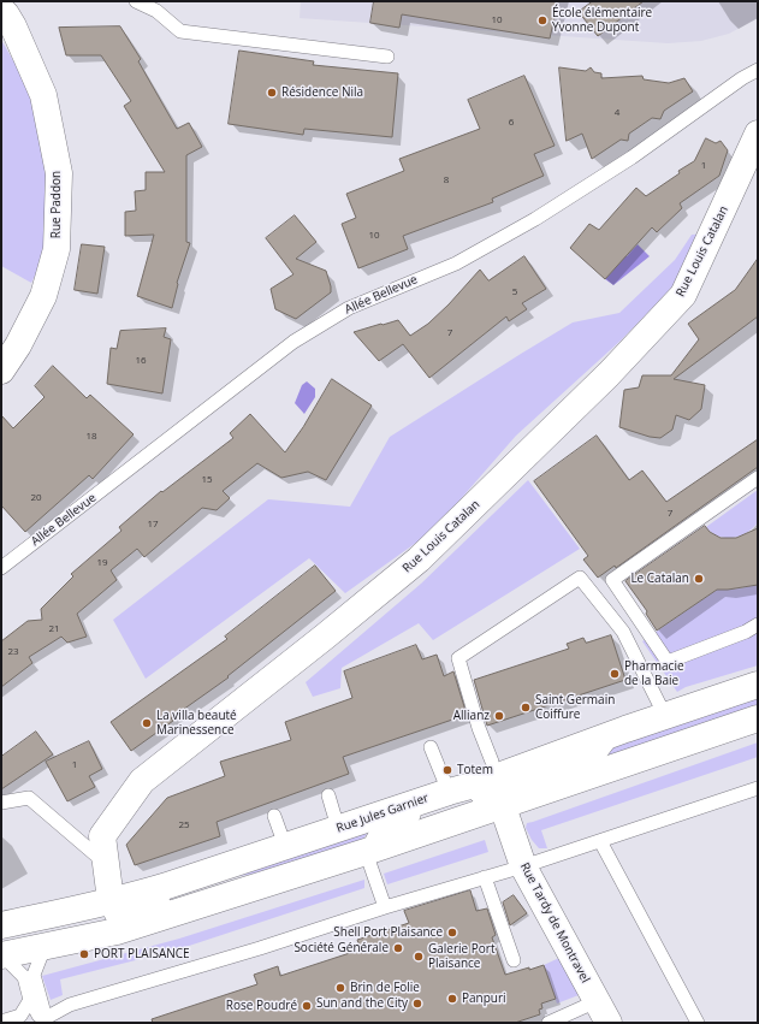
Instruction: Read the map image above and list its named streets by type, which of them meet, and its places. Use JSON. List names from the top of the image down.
{
  "streets": {
    "street": [
      "Rue Paddon",
      "Rue Louis Catalan",
      "Rue Jules Garnier",
      "Rue Tardy de Montravel"
    ],
    "lane": ["Allée Bellevue"]
  },
  "crossings": [
    ["Rue Louis Catalan", "Rue Jules Garnier"],
    ["Rue Jules Garnier", "Rue Tardy de Montravel"]
  ],
  "places": [
    "École élémentaire Yvonne Dupont",
    "Résidence Nila",
    "Le Catalan",
    "Pharmacie de la Baie",
    "Saint Germain Coiffure",
    "Allianz",
    "La villa beauté Marinessence",
    "Totem",
    "Shell Port Plaisance",
    "Société Générale",
    "PORT PLAISANCE",
    "Galerie Port Plaisance",
    "Brin de Folie",
    "Panpuri",
    "Sun and the City",
    "Rose Poudré"
  ],
  "house_numbers": [
    "10",
    "4",
    "6",
    "1",
    "8",
    "10",
    "5",
    "7",
    "16",
    "18",
    "15",
    "20",
    "7",
    "17",
    "19",
    "21",
    "23",
    "1",
    "25"
  ]
}
